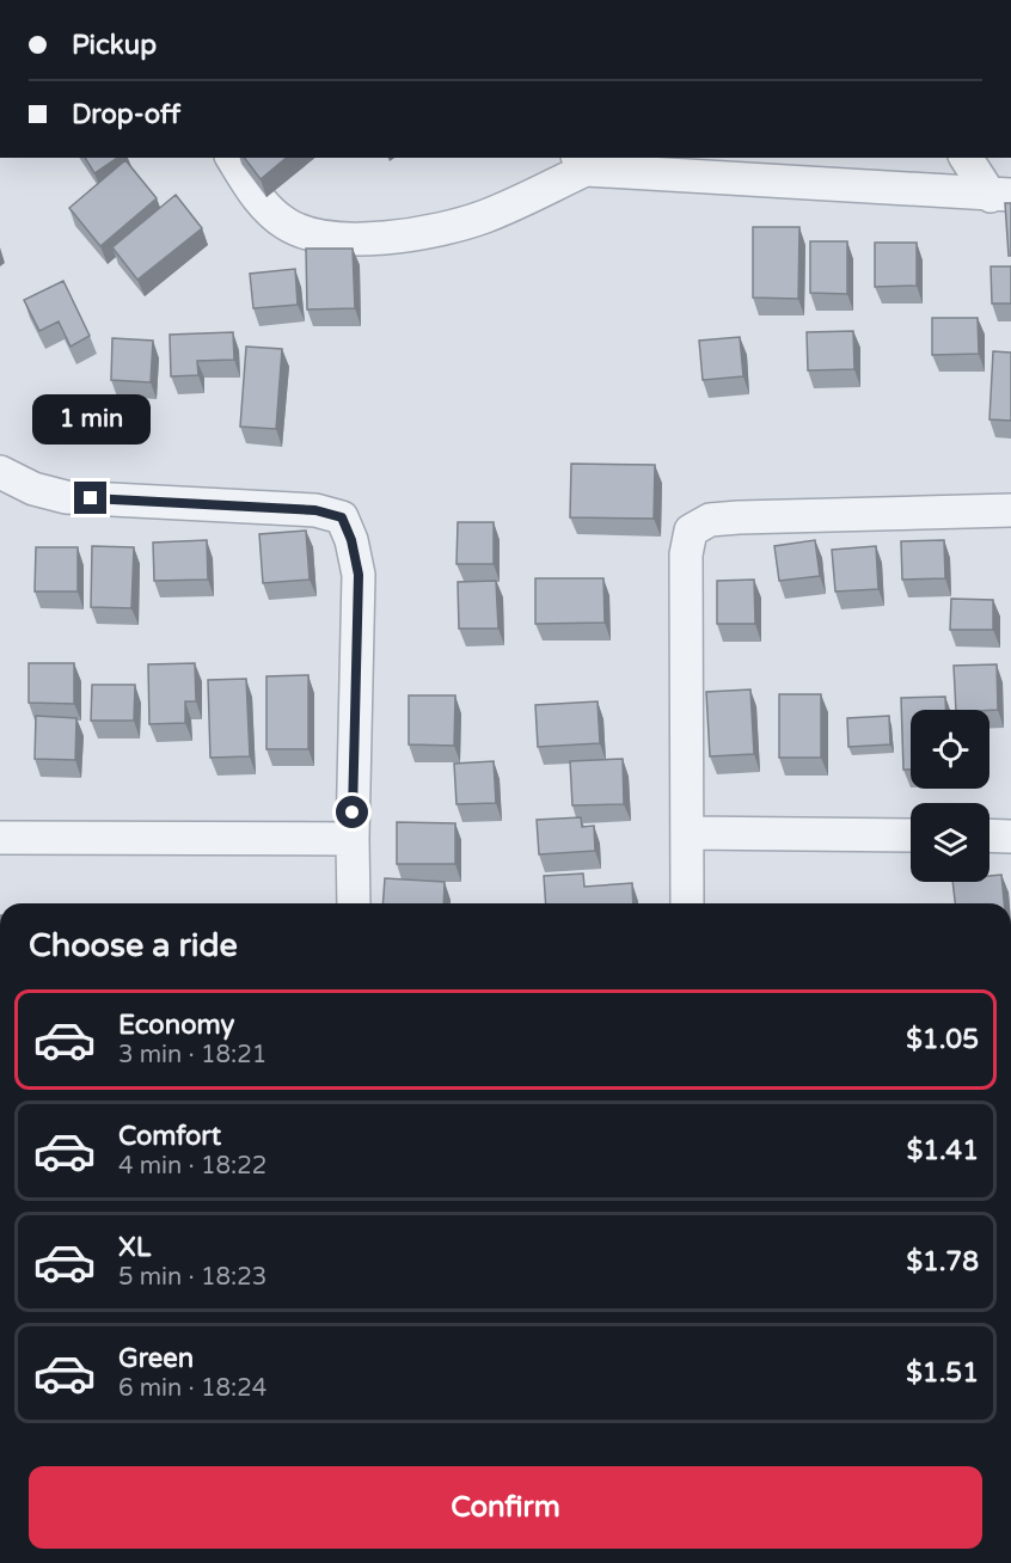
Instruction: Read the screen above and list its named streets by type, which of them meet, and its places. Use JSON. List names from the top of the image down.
{
  "page": {
    "banner": ["Pickup", "Drop-off"],
    "bubble": "1 min",
    "heading": "Choose a ride",
    "list": [
      {
        "name": "Economy",
        "note": "3 min · 18:21",
        "value": "$1.05"
      },
      {
        "name": "Comfort",
        "note": "4 min · 18:22",
        "value": "$1.41"
      },
      {
        "name": "XL",
        "note": "5 min · 18:23",
        "value": "$1.78"
      },
      {
        "name": "Green",
        "note": "6 min · 18:24",
        "value": "$1.51"
      }
    ],
    "buttons": "Confirm"
  }
}
